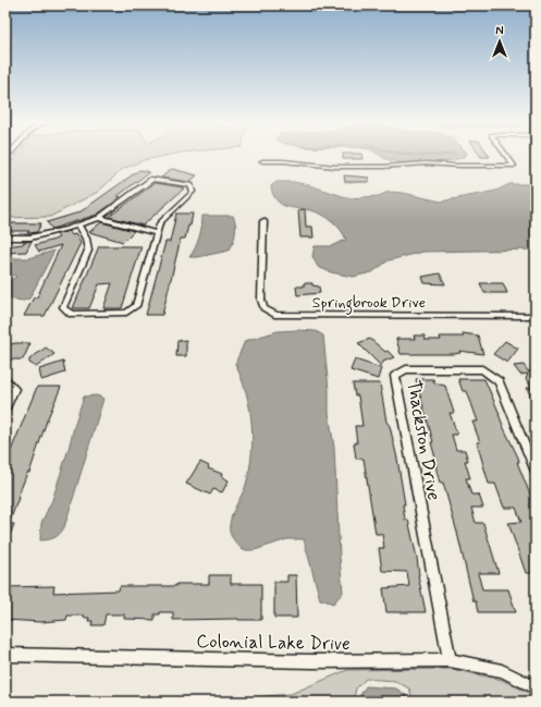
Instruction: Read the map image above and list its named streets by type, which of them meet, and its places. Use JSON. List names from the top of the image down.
{
  "streets": {
    "street": ["Springbrook Drive", "Thackston Drive", "Colonial Lake Drive"]
  },
  "crossings": [
    ["Thackston Drive", "Colonial Lake Drive"]
  ],
  "north": "top"
}
